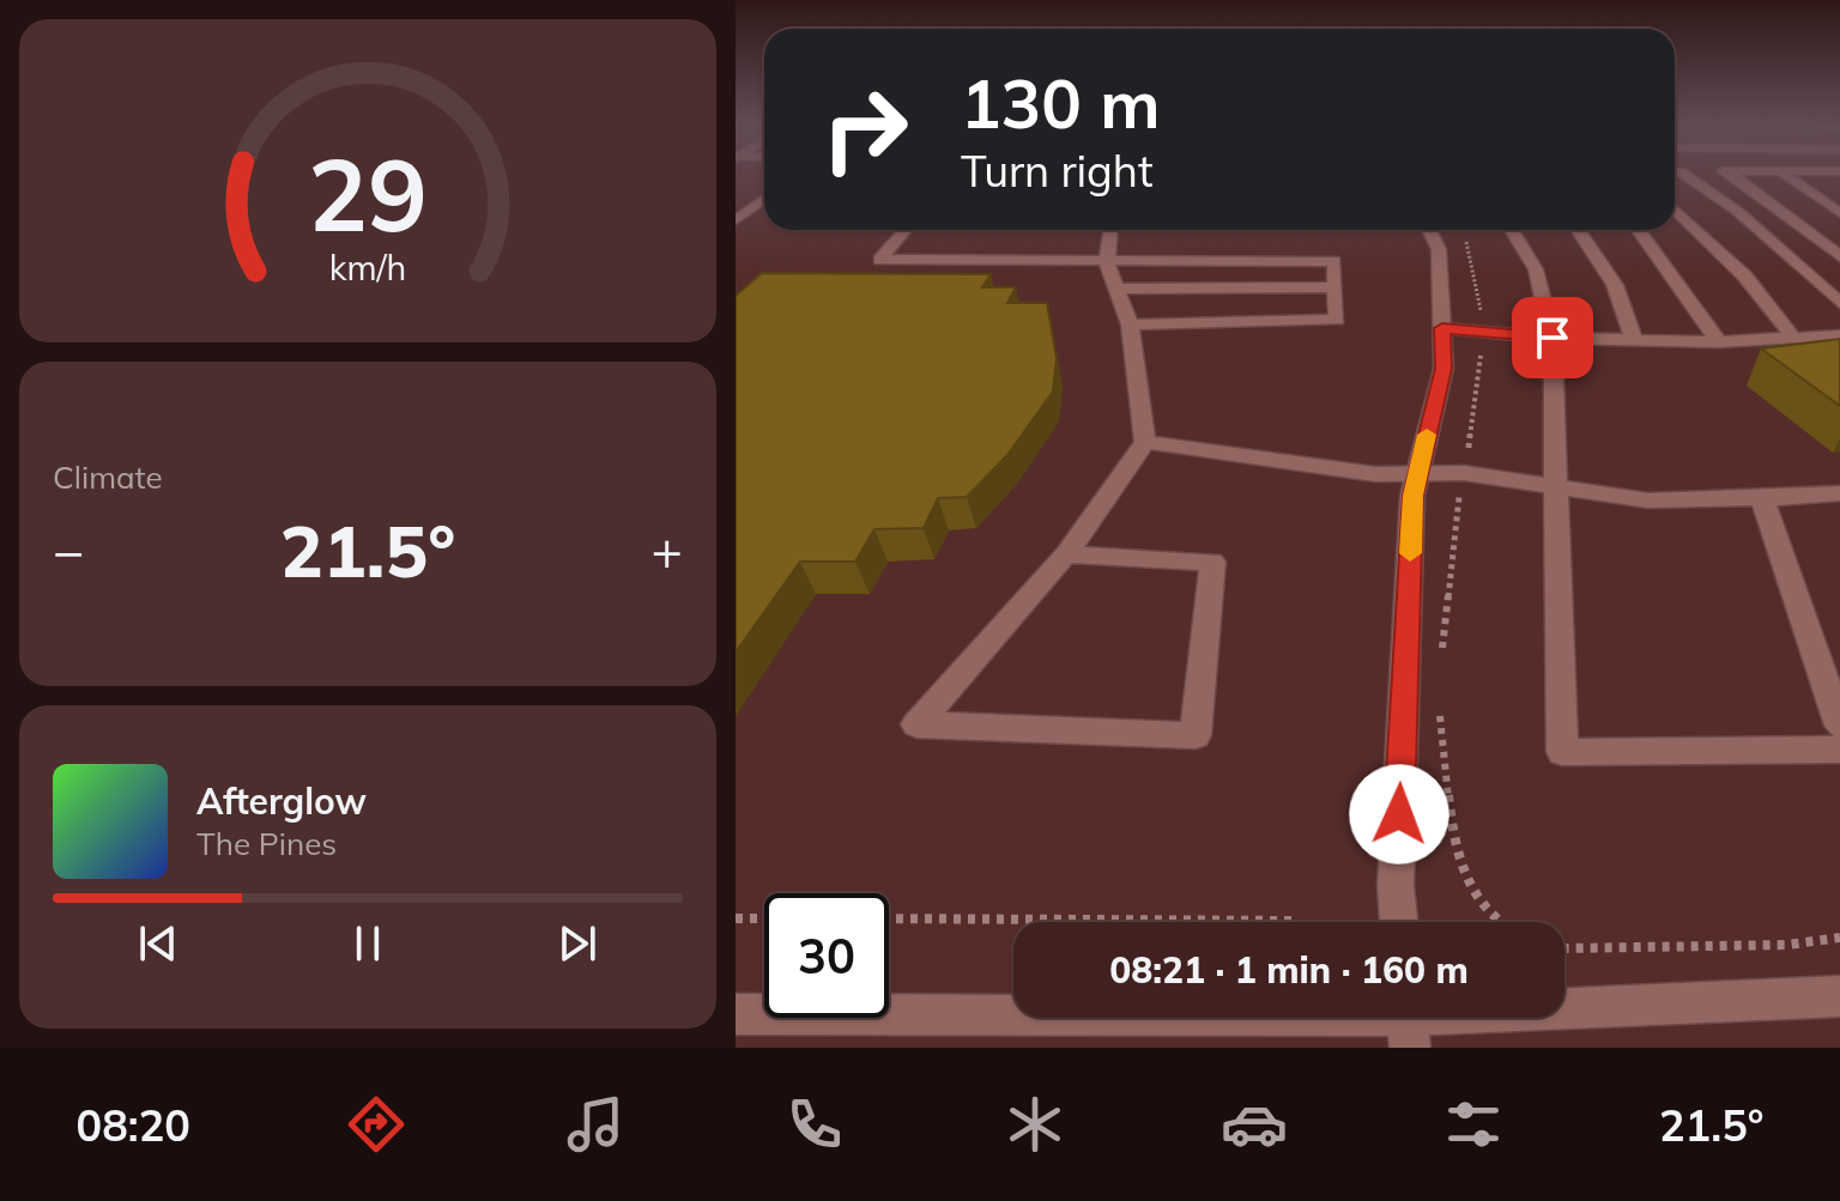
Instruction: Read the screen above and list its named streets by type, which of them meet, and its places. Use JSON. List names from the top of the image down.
{
  "page": {
    "turn": ["130 m", "Turn right"],
    "tile": "Climate",
    "heat": ["−", "21.5°", "+"],
    "song": ["Afterglow", "The Pines"],
    "limit": "30",
    "trip": "08:21 · 1 min · 160 m",
    "tabs": ["08:20", "21.5°"],
    "gauge": ["29", "km/h"]
  }
}
